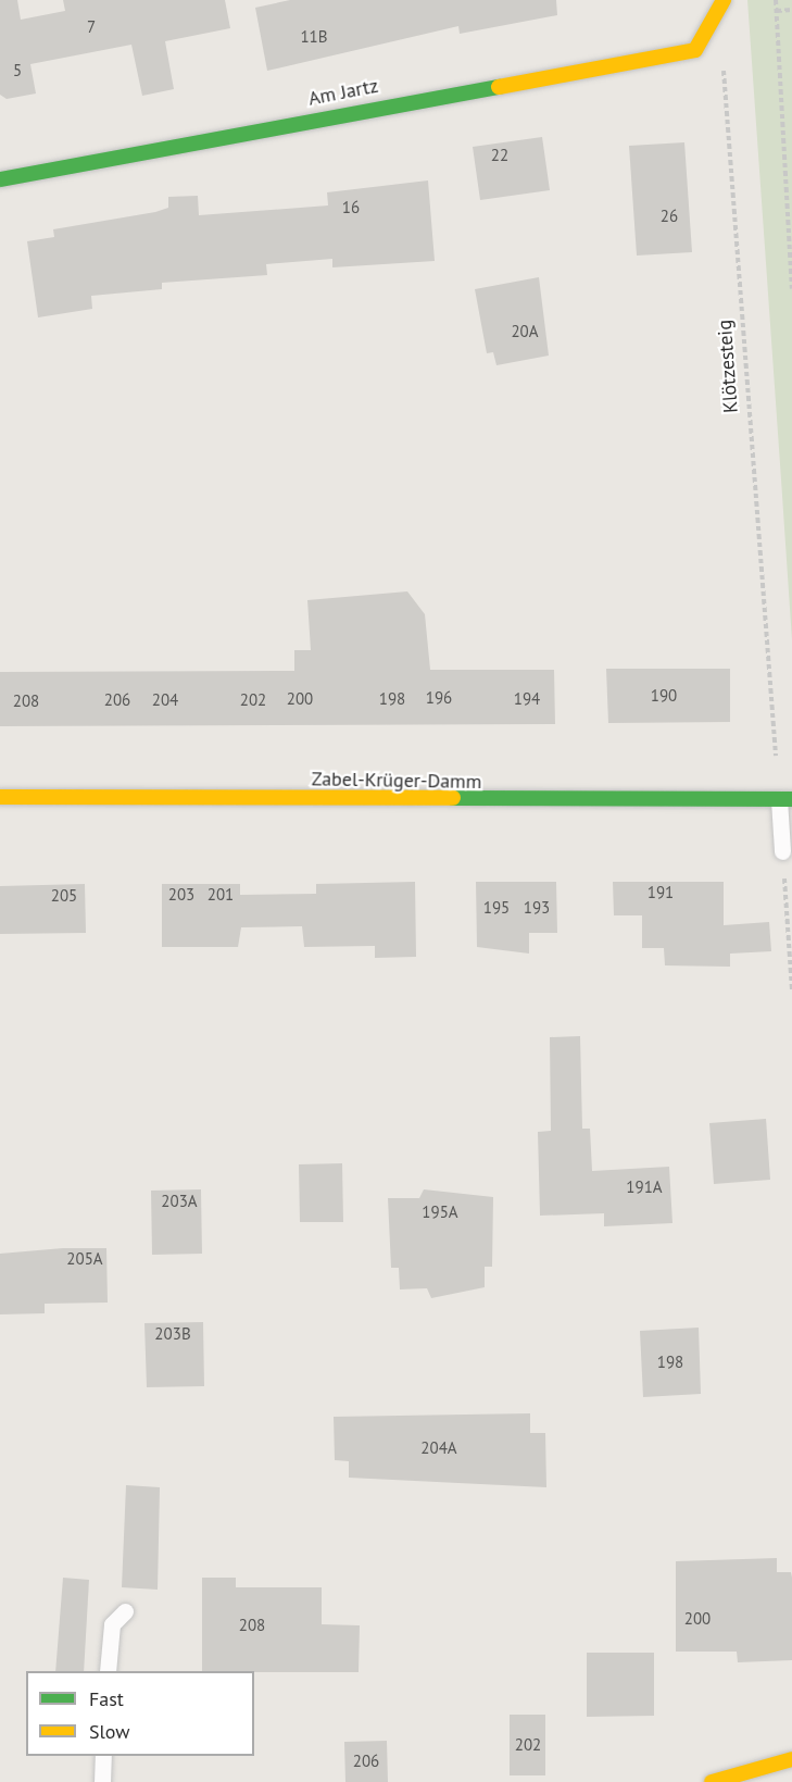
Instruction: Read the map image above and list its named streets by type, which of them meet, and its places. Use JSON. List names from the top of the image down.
{
  "streets": {
    "street": ["Am Jartz", "Zabel-Krüger-Damm"],
    "path": ["Klötzesteig"]
  },
  "crossings": [
    ["Am Jartz", "Klötzesteig"]
  ],
  "house_numbers": [
    "7",
    "11B",
    "5",
    "22",
    "16",
    "26",
    "20A",
    "190",
    "196",
    "200",
    "198",
    "194",
    "206",
    "204",
    "202",
    "208",
    "191",
    "203",
    "201",
    "205",
    "195",
    "193",
    "191A",
    "203A",
    "195A",
    "205A",
    "203B",
    "198",
    "204A",
    "200",
    "208",
    "202",
    "206"
  ],
  "legend": ["Fast", "Slow"]
}
